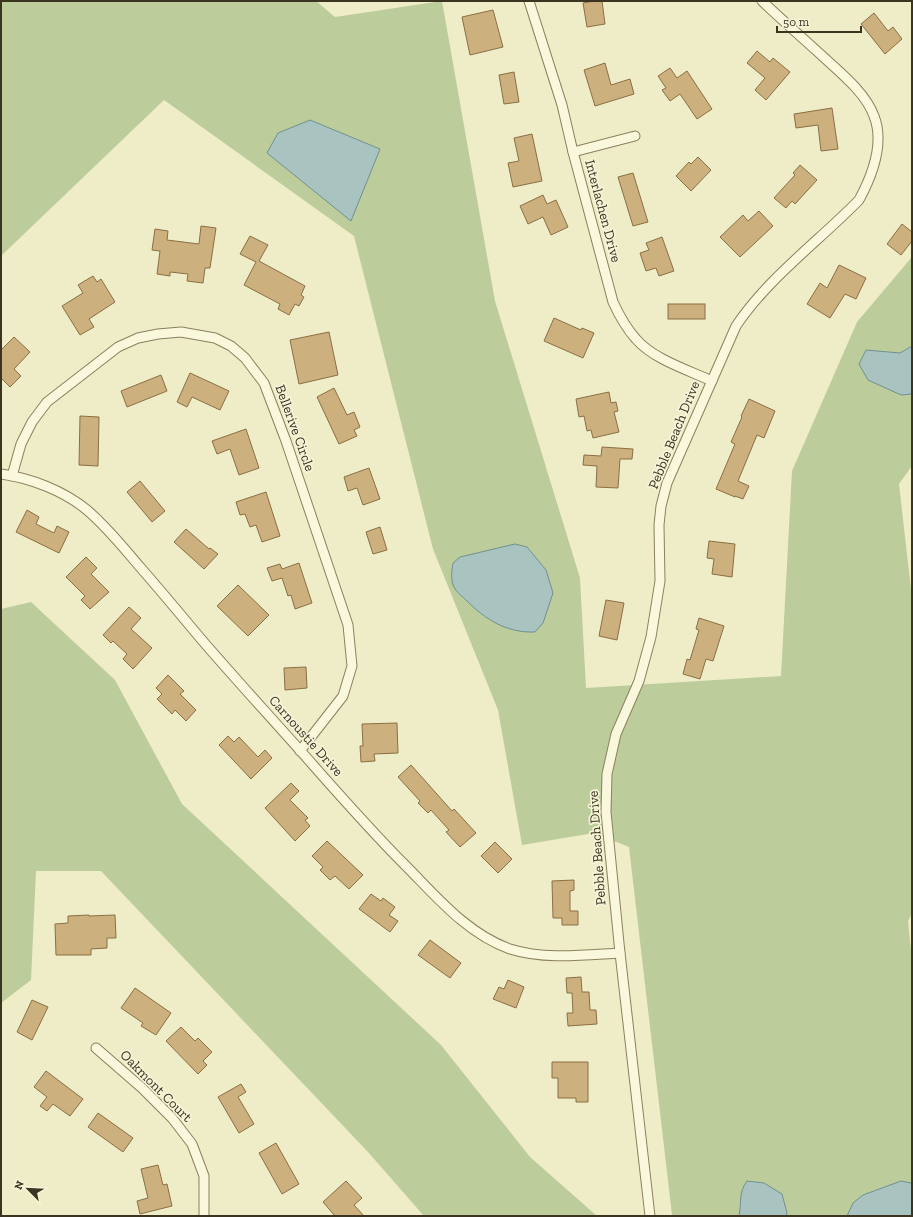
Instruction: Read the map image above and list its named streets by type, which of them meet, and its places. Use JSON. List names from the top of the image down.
{
  "streets": {
    "street": [
      "Interlachen Drive",
      "Bellerive Circle",
      "Pebble Beach Drive",
      "Carnoustie Drive",
      "Oakmont Court"
    ]
  },
  "crossings": [
    ["Interlachen Drive", "Pebble Beach Drive"],
    ["Bellerive Circle", "Carnoustie Drive"],
    ["Pebble Beach Drive", "Carnoustie Drive"]
  ],
  "scale_bar": "50 m",
  "north": "top left"
}
